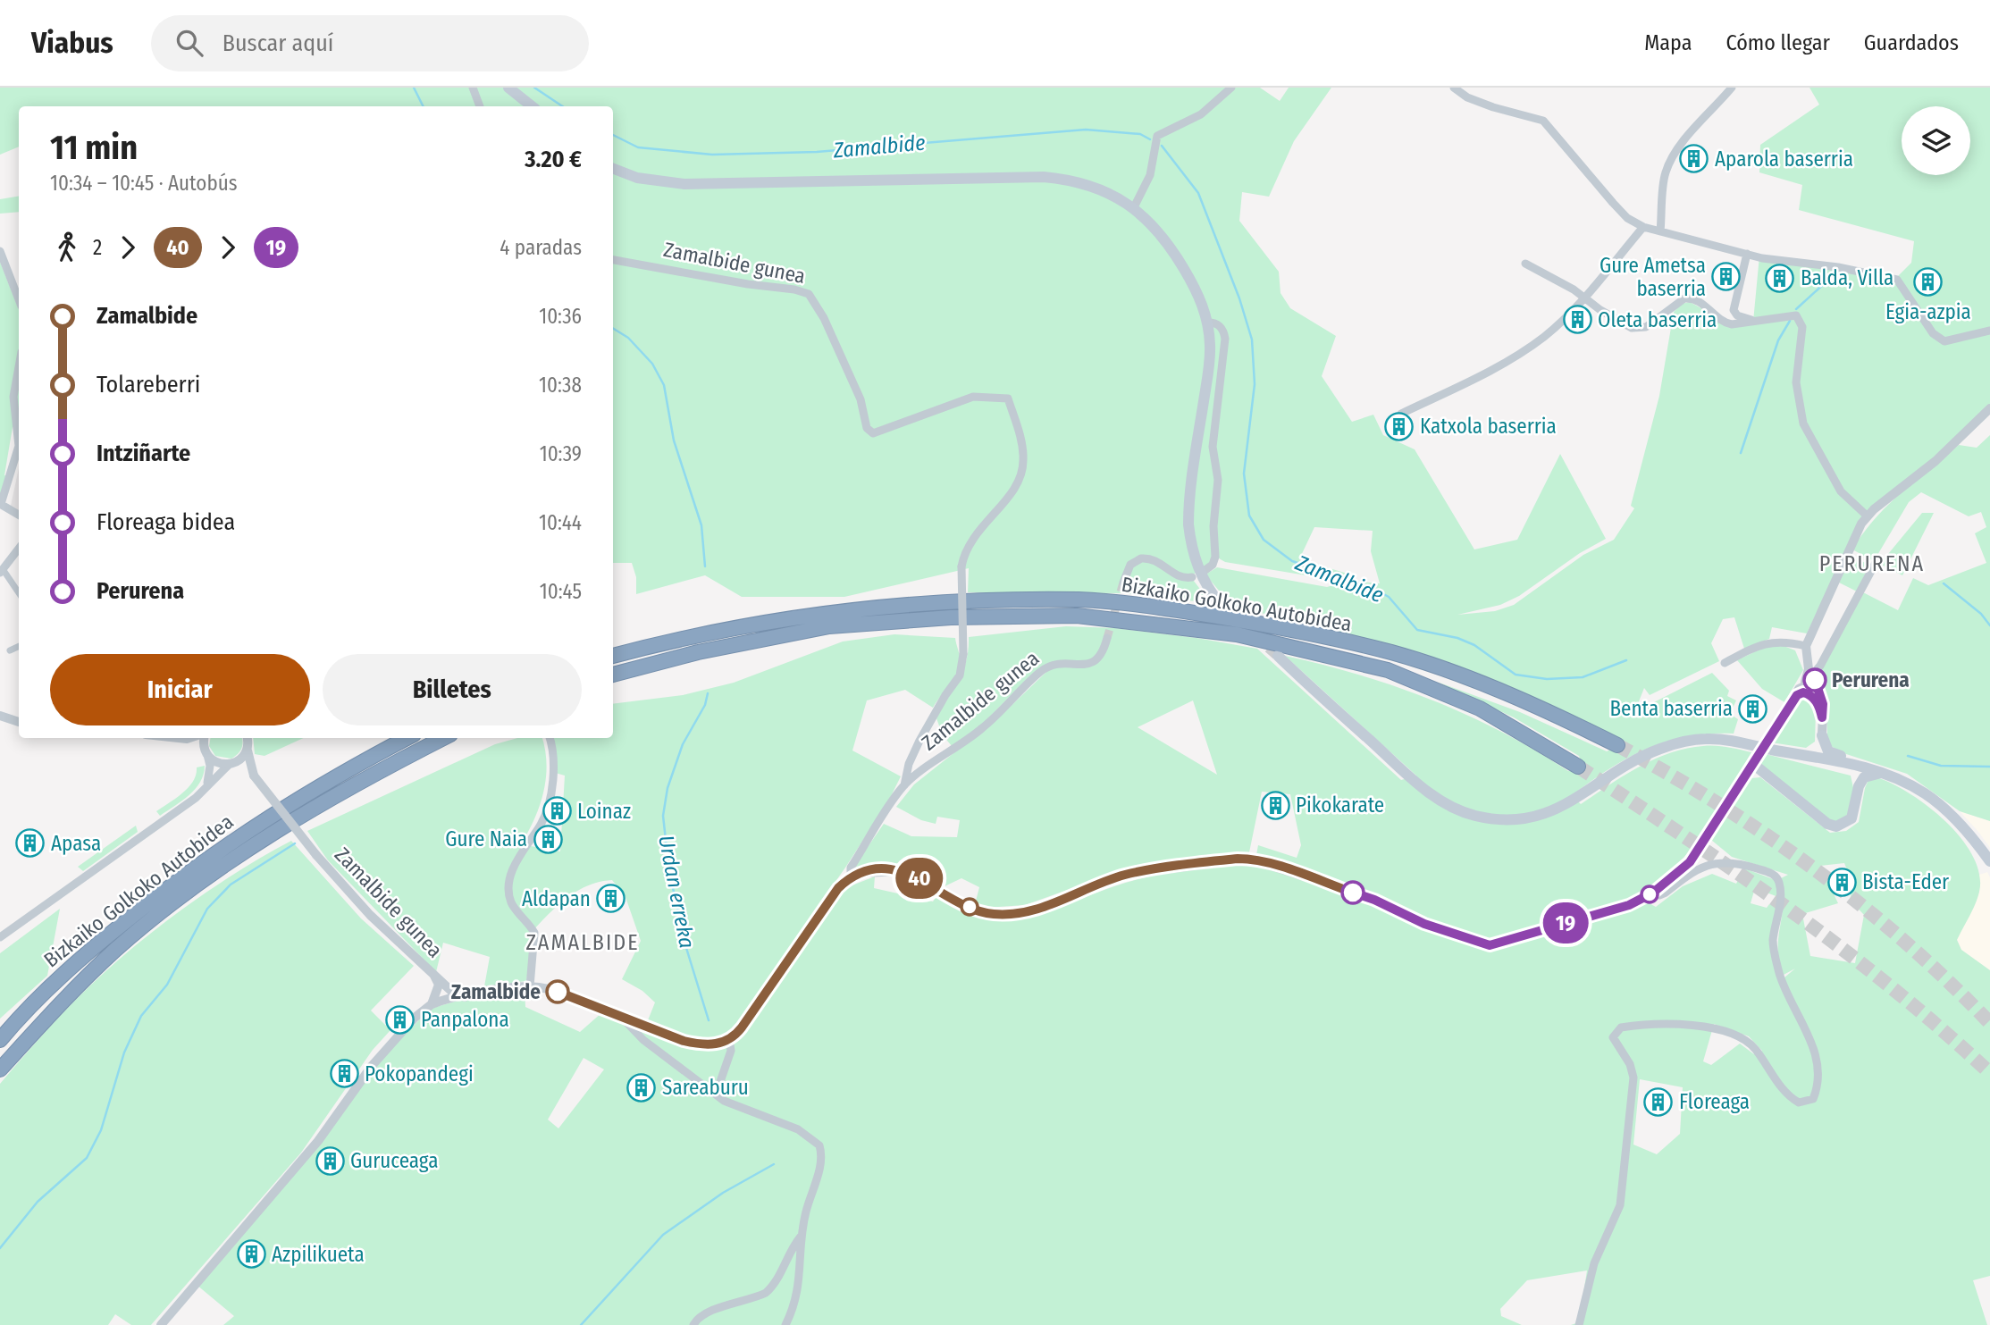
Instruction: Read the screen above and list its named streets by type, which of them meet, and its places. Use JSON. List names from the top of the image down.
{
  "streets": {
    "highway": ["Bizkaiko Golkoko Autobidea"],
    "street": ["Zamalbide gunea"]
  },
  "districts": ["PERURENA", "ZAMALBIDE"],
  "water": ["Zamalbide", "Urdan erreka"],
  "places": {
    "building": [
      "Aparola baserria",
      "Gure Ametsa baserria",
      "Balda, Villa",
      "Egia-azpia",
      "Oleta baserria",
      "Katxola baserria",
      "Benta baserria",
      "Pikokarate",
      "Loinaz",
      "Gure Naia",
      "Apasa",
      "Bista-Eder",
      "Aldapan",
      "Panpalona",
      "Pokopandegi",
      "Sareaburu",
      "Floreaga",
      "Guruceaga",
      "Azpilikueta"
    ],
    "other": ["Perurena", "Zamalbide"]
  },
  "lines": ["bus line 19", "bus line 40"],
  "page": {
    "header": "Viabus",
    "search": "Buscar aquí",
    "nav": ["Mapa", "Cómo llegar", "Guardados"],
    "on_map": ["40", "19"],
    "heading": ["11 min", "10:34 – 10:45 · Autobús", "3.20 €"],
    "legs": [
      "2",
      "40",
      "19",
      "4 paradas"
    ],
    "list": [
      {
        "name": "Zamalbide",
        "value": "10:36"
      },
      {
        "name": "Tolareberri",
        "value": "10:38"
      },
      {
        "name": "Intziñarte",
        "value": "10:39"
      },
      {
        "name": "Floreaga bidea",
        "value": "10:44"
      },
      {
        "name": "Perurena",
        "value": "10:45"
      }
    ],
    "buttons": ["Iniciar", "Billetes"]
  }
}
